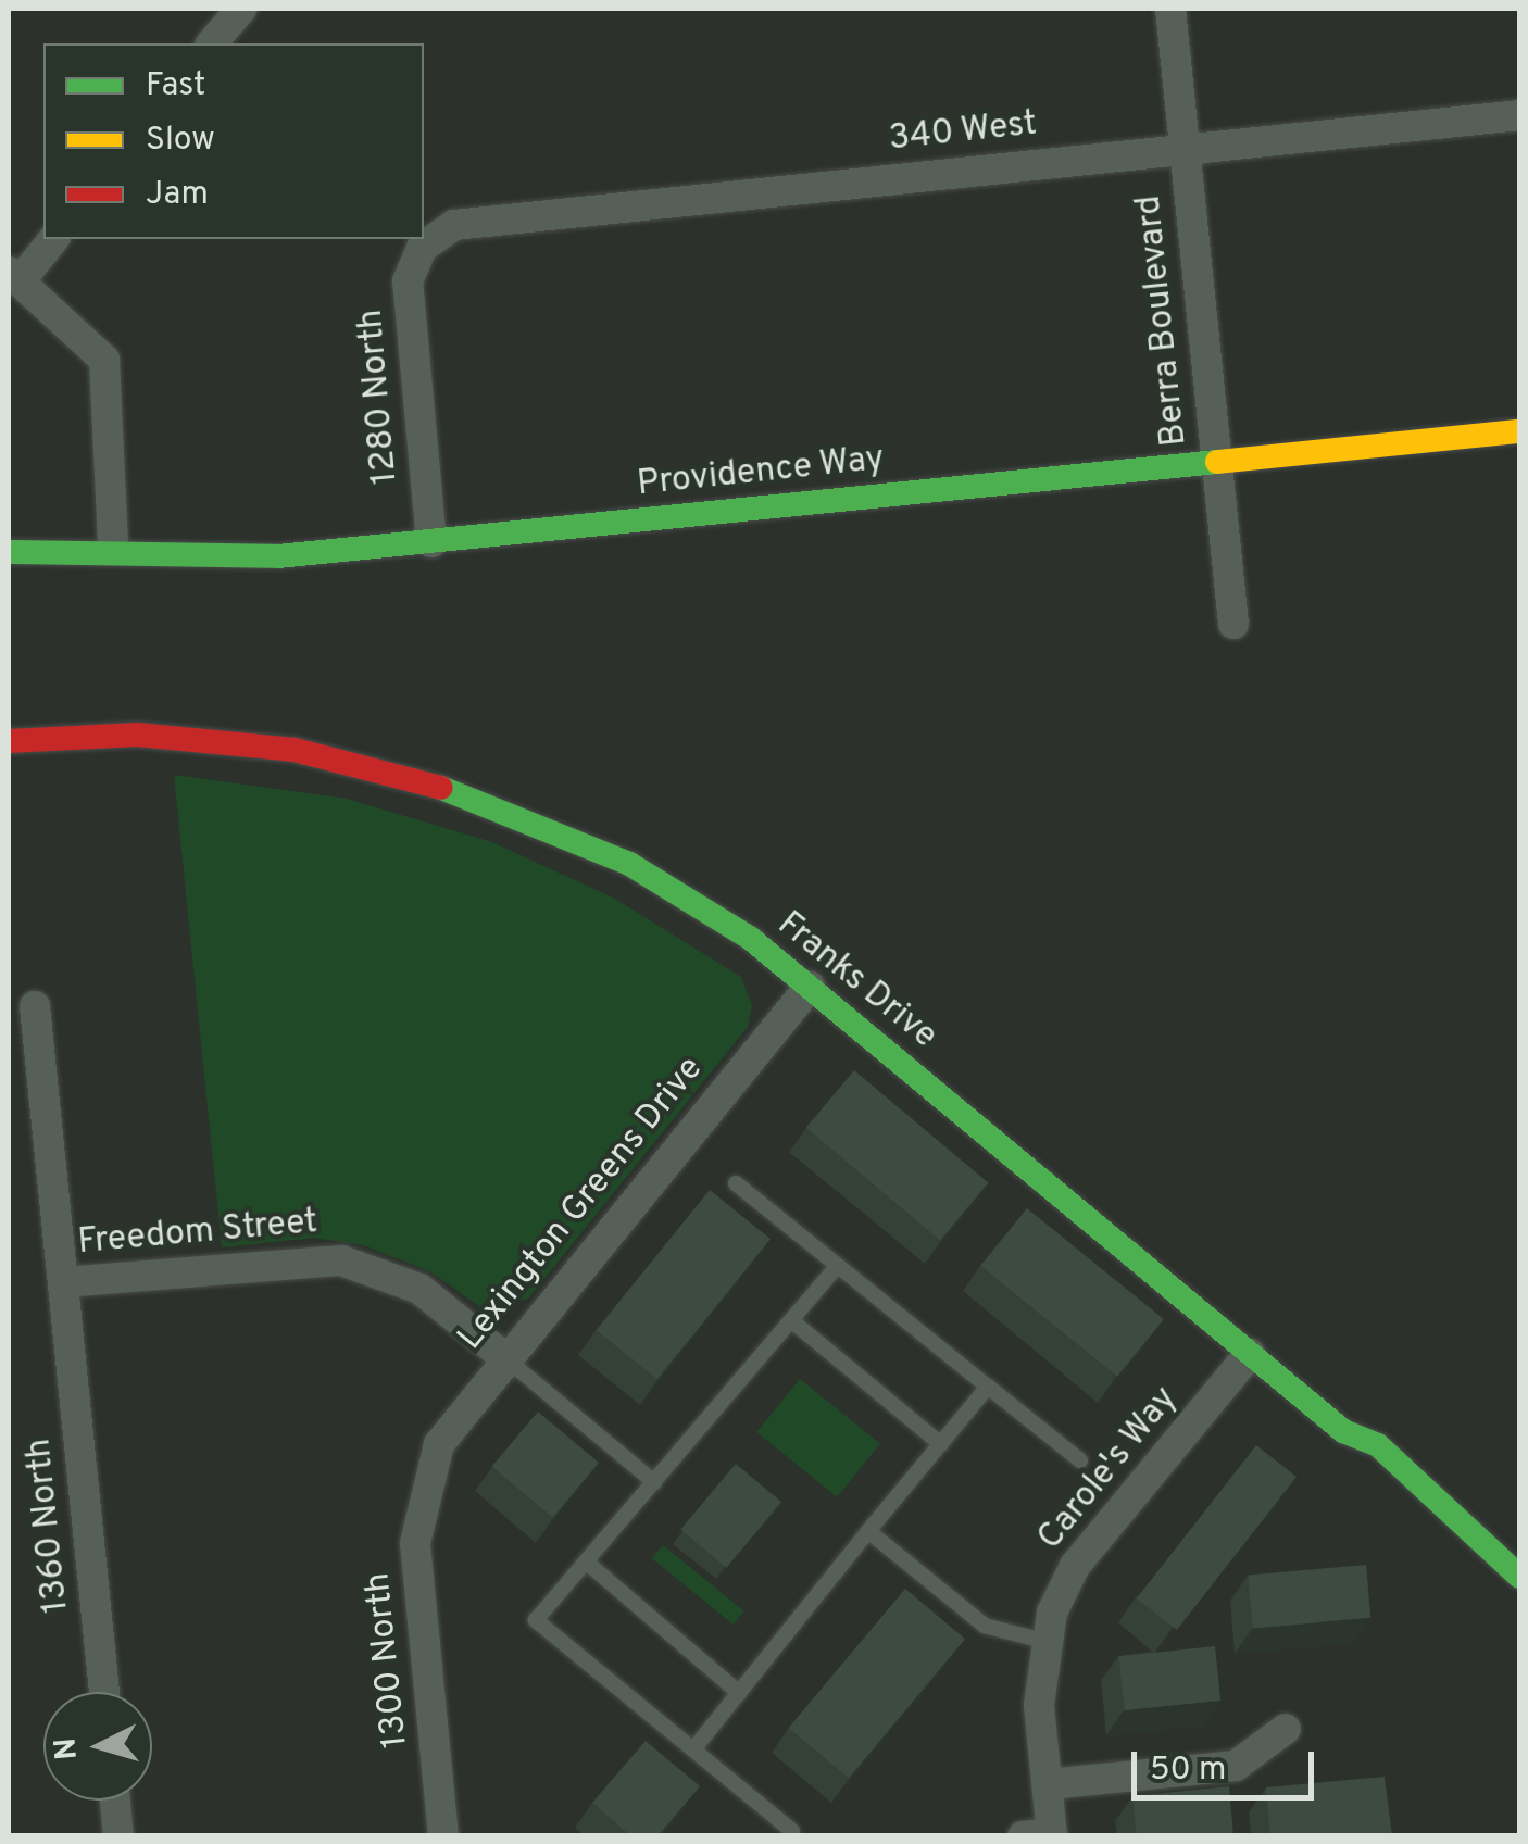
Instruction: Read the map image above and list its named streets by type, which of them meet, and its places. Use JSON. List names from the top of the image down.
{
  "streets": {
    "street": [
      "340 West",
      "Berra Boulevard",
      "1280 North",
      "Providence Way",
      "Franks Drive",
      "Lexington Greens Drive",
      "Freedom Street",
      "Carole's Way",
      "1360 North",
      "1300 North"
    ]
  },
  "crossings": [
    ["340 West", "Berra Boulevard"],
    ["340 West", "1280 North"],
    ["Berra Boulevard", "Providence Way"],
    ["1280 North", "Providence Way"],
    ["Franks Drive", "Lexington Greens Drive"],
    ["Franks Drive", "Carole's Way"],
    ["Lexington Greens Drive", "Freedom Street"],
    ["Lexington Greens Drive", "1300 North"],
    ["Freedom Street", "1360 North"]
  ],
  "legend": ["Fast", "Slow", "Jam"],
  "scale_bar": "50 m",
  "north": "left"
}
